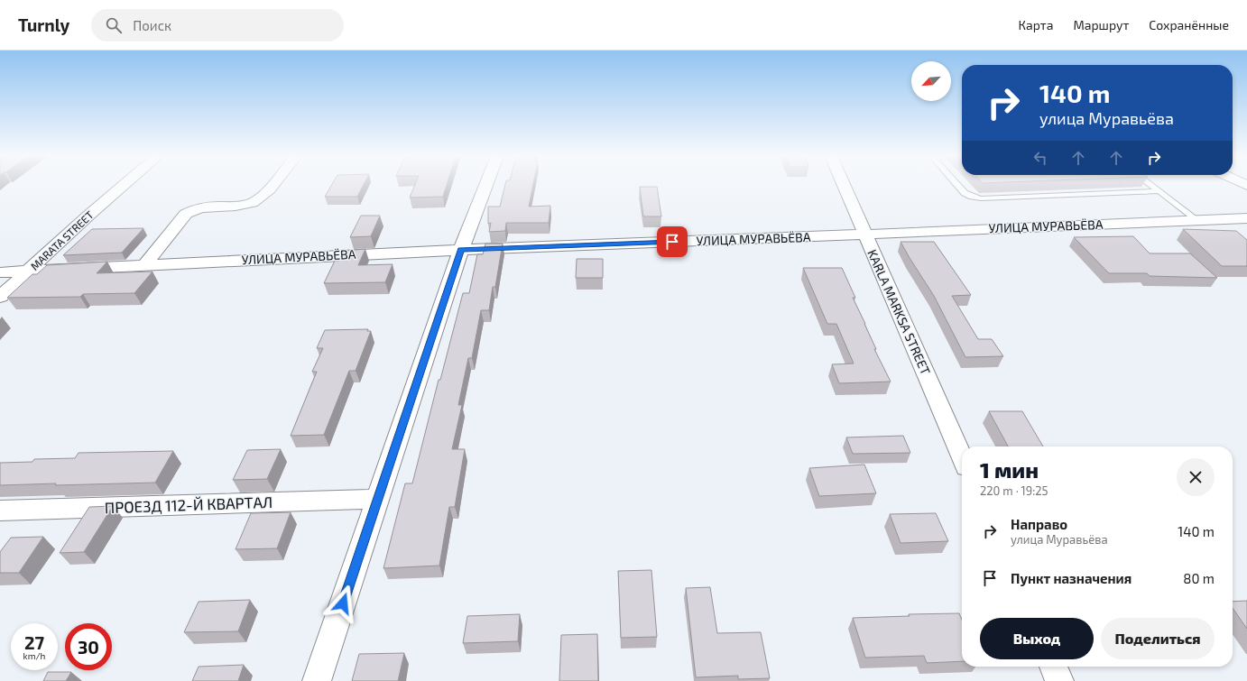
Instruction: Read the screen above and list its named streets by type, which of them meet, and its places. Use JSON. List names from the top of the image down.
{
  "streets": {
    "street": [
      "УЛИЦА МУРАВЬЁВА",
      "MARATA STREET",
      "KARLA MARKSA STREET",
      "ПРОЕЗД 112-Й КВАРТАЛ"
    ]
  },
  "crossings": [
    ["УЛИЦА МУРАВЬЁВА", "MARATA STREET"],
    ["УЛИЦА МУРАВЬЁВА", "KARLA MARKSA STREET"]
  ],
  "north": "bottom left",
  "page": {
    "header": "Turnly",
    "search": "Поиск",
    "nav": ["Карта", "Маршрут", "Сохранённые"],
    "turn": ["140 m", "улица Муравьёва"],
    "heading": ["1 мин", "220 m · 19:25"],
    "list": [
      {
        "name": "Направо",
        "note": "улица Муравьёва",
        "value": "140 m"
      },
      {
        "name": "Пункт назначения",
        "value": "80 m"
      }
    ],
    "buttons": ["Выход", "Поделиться"],
    "speed": "27 km/h",
    "limit": "30"
  }
}
